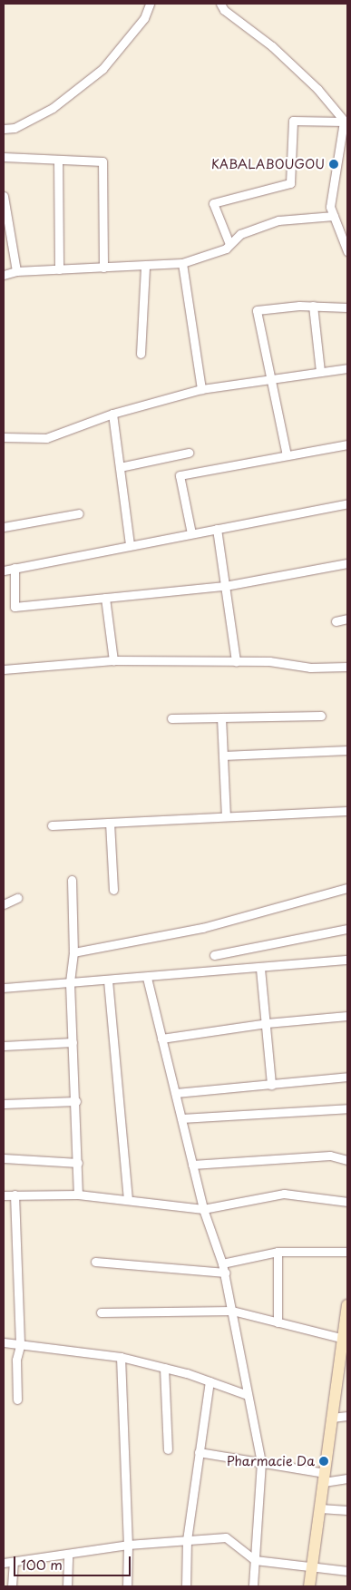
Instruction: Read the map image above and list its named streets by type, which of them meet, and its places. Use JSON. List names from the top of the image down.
{
  "places": ["KABALABOUGOU", "Pharmacie Da"],
  "scale_bar": "100 m"
}
